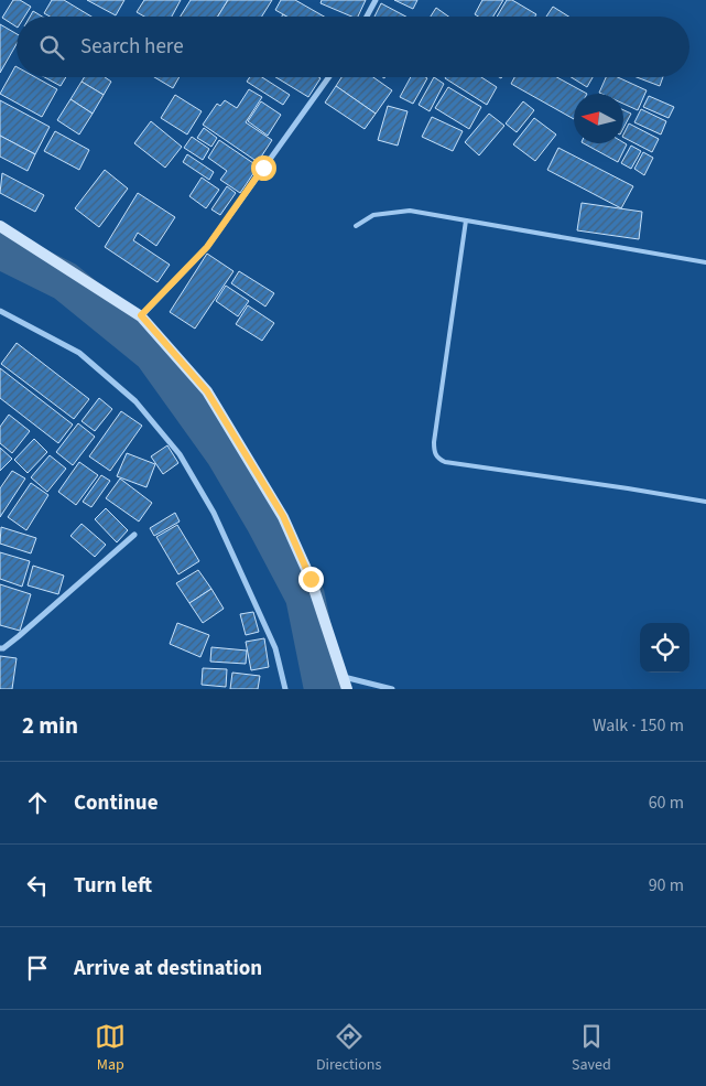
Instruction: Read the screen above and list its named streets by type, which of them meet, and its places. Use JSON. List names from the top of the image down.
{
  "north": "left",
  "page": {
    "search": "Search here",
    "heading": ["2 min", "Walk · 150 m"],
    "list": [
      ["Continue", "60 m"],
      ["Turn left", "90 m"],
      "Arrive at destination"
    ],
    "nav": ["Map", "Directions", "Saved"]
  }
}
